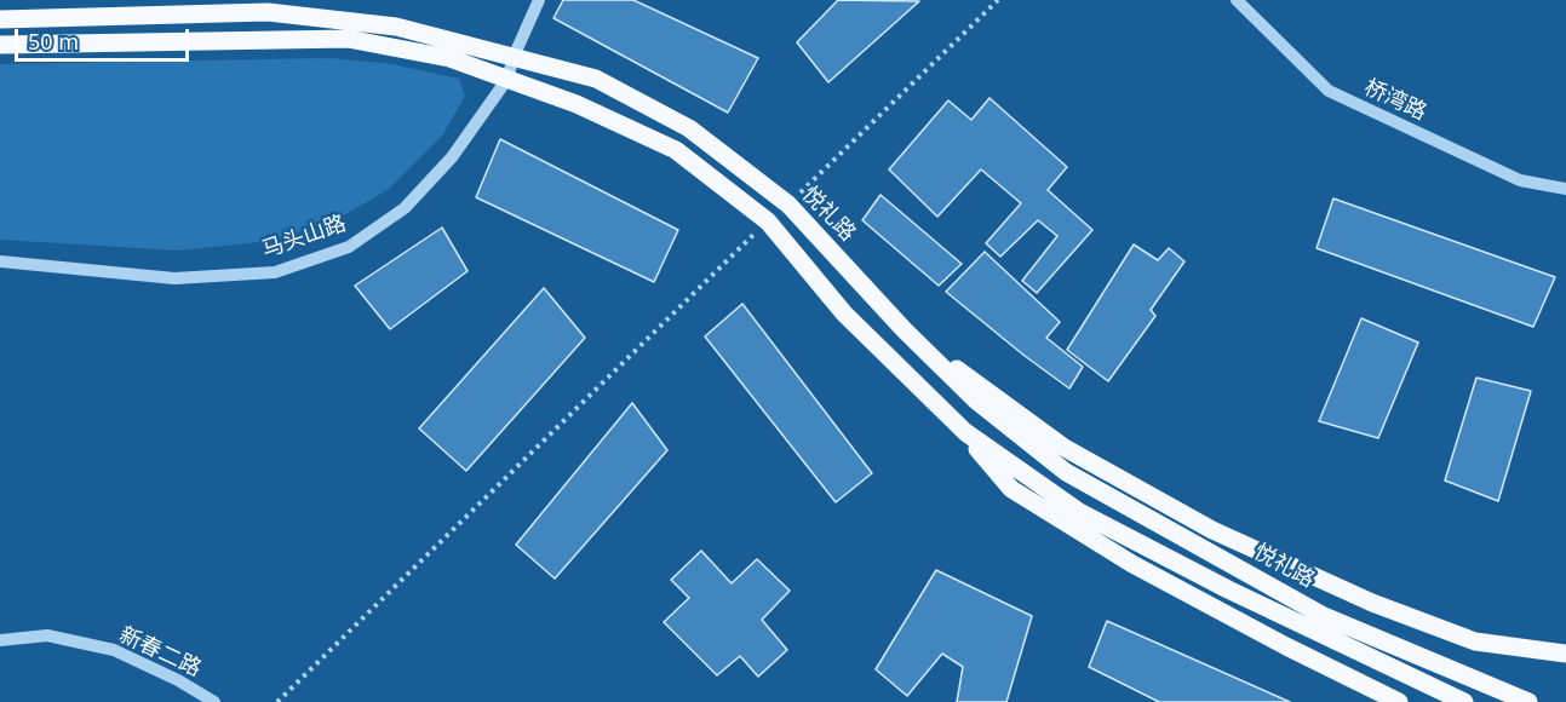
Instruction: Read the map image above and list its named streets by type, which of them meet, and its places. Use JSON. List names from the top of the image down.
{
  "streets": {
    "main road": ["悦礼路"],
    "street": ["桥湾路", "马头山路", "新春二路"]
  },
  "crossings": [
    ["悦礼路", "马头山路"]
  ],
  "scale_bar": "50 m"
}
